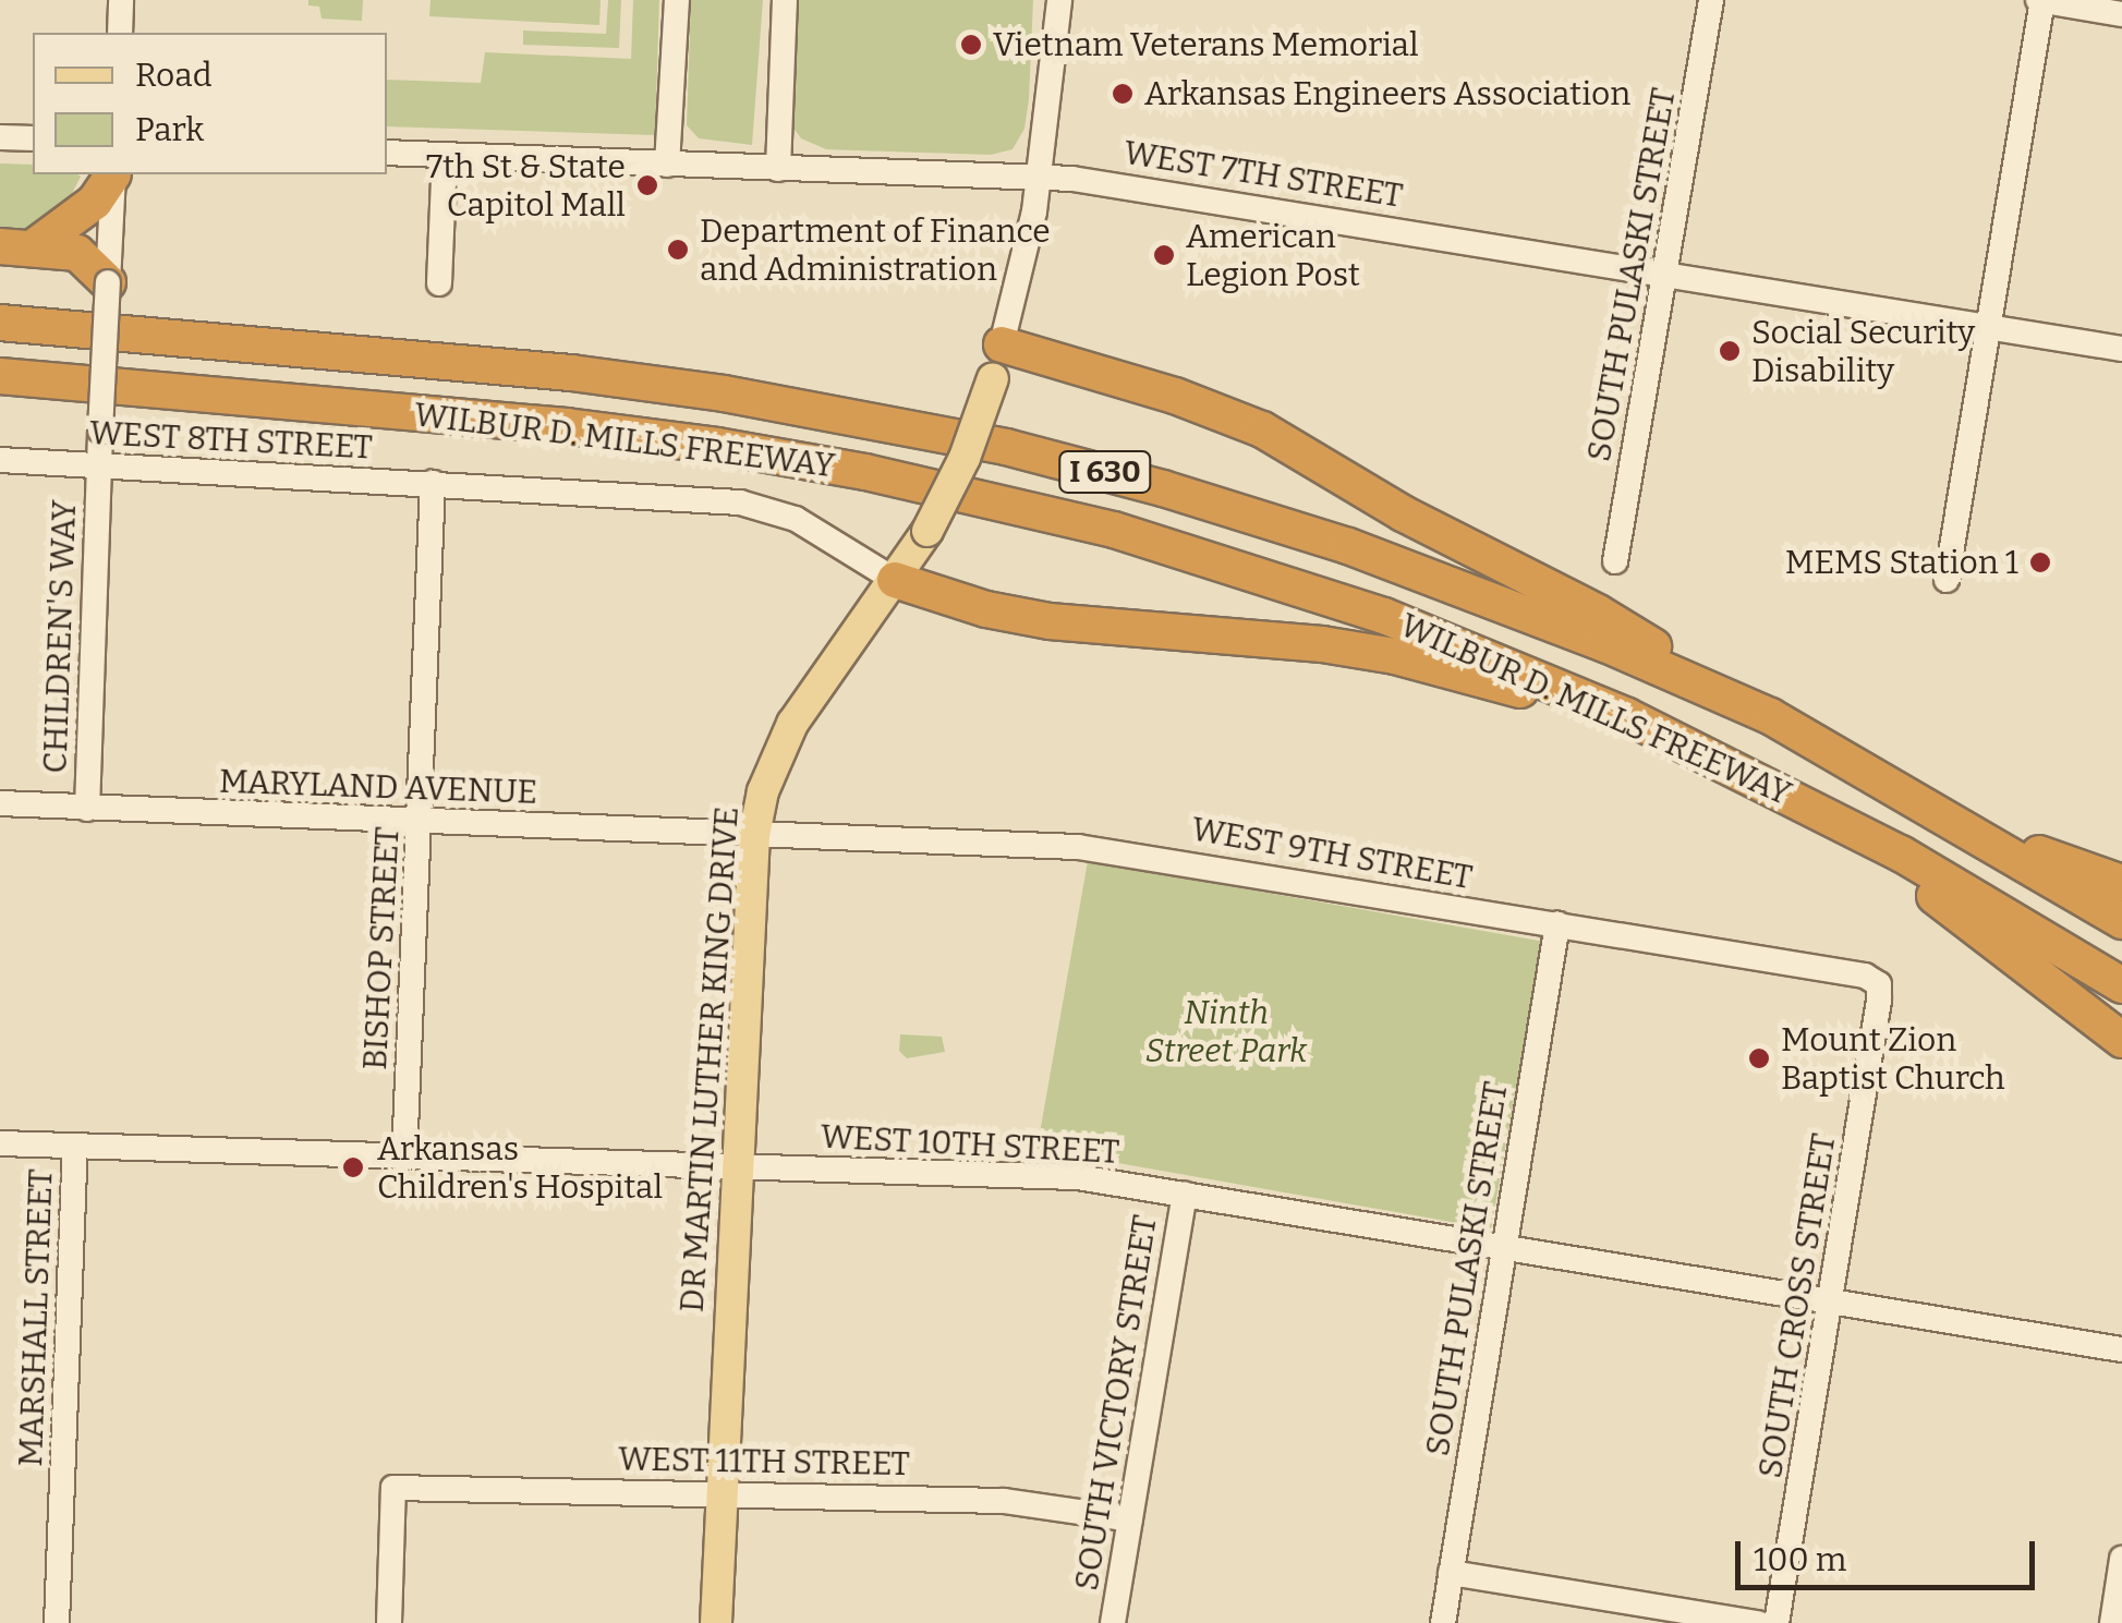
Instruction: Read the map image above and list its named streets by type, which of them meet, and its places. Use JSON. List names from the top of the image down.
{
  "streets": {
    "highway": ["WILBUR D. MILLS FREEWAY", "I 630"],
    "main road": ["DR MARTIN LUTHER KING DRIVE"],
    "street": [
      "WEST 7TH STREET",
      "SOUTH PULASKI STREET",
      "WEST 8TH STREET",
      "CHILDREN'S WAY",
      "MARYLAND AVENUE",
      "WEST 9TH STREET",
      "BISHOP STREET",
      "WEST 10TH STREET",
      "SOUTH CROSS STREET",
      "MARSHALL STREET",
      "SOUTH VICTORY STREET",
      "WEST 11TH STREET"
    ]
  },
  "crossings": [
    ["WEST 7TH STREET", "SOUTH PULASKI STREET"],
    ["WEST 7TH STREET", "DR MARTIN LUTHER KING DRIVE"],
    ["SOUTH PULASKI STREET", "WEST 9TH STREET"],
    ["SOUTH PULASKI STREET", "WEST 10TH STREET"],
    ["WEST 8TH STREET", "CHILDREN'S WAY"],
    ["WEST 8TH STREET", "BISHOP STREET"],
    ["WEST 8TH STREET", "DR MARTIN LUTHER KING DRIVE"],
    ["CHILDREN'S WAY", "MARYLAND AVENUE"],
    ["MARYLAND AVENUE", "WEST 9TH STREET"],
    ["MARYLAND AVENUE", "BISHOP STREET"],
    ["MARYLAND AVENUE", "DR MARTIN LUTHER KING DRIVE"],
    ["WEST 9TH STREET", "DR MARTIN LUTHER KING DRIVE"],
    ["WEST 9TH STREET", "SOUTH CROSS STREET"],
    ["BISHOP STREET", "WEST 10TH STREET"],
    ["DR MARTIN LUTHER KING DRIVE", "WEST 10TH STREET"],
    ["DR MARTIN LUTHER KING DRIVE", "WEST 11TH STREET"],
    ["WEST 10TH STREET", "SOUTH CROSS STREET"],
    ["WEST 10TH STREET", "MARSHALL STREET"],
    ["WEST 10TH STREET", "SOUTH VICTORY STREET"],
    ["SOUTH VICTORY STREET", "WEST 11TH STREET"]
  ],
  "parks": ["Ninth Street Park"],
  "places": [
    "Vietnam Veterans Memorial",
    "Arkansas Engineers Association",
    "7th St & State Capitol Mall",
    "Department of Finance and Administration",
    "American Legion Post",
    "Social Security Disability",
    "MEMS Station 1",
    "Mount Zion Baptist Church",
    "Arkansas Children's Hospital"
  ],
  "legend": ["Road", "Park"],
  "scale_bar": "100 m"
}
